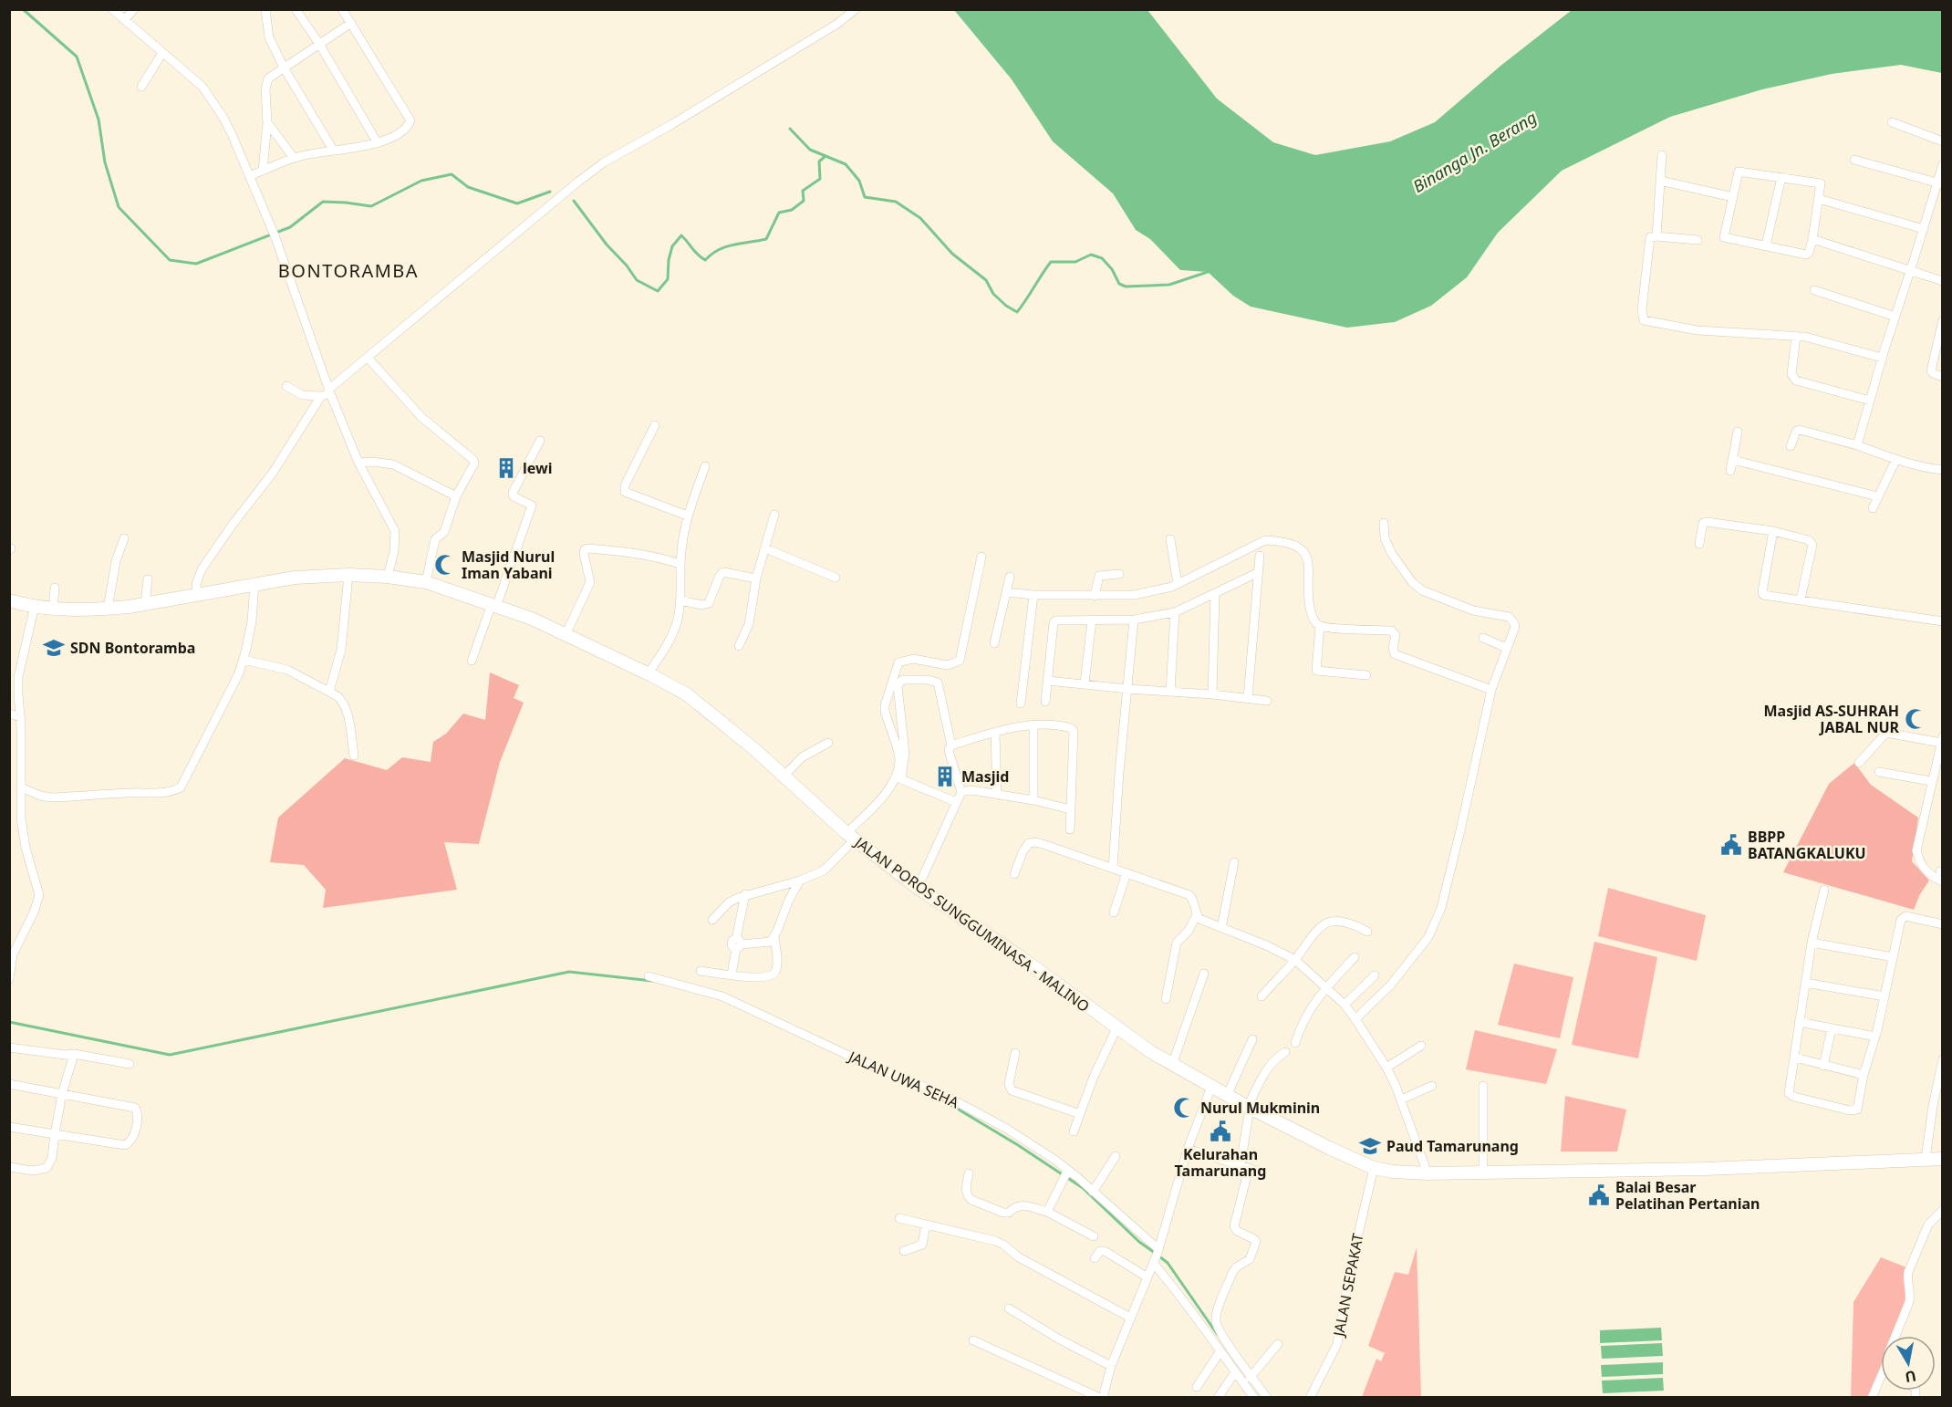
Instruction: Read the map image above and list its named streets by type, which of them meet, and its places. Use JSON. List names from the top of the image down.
{
  "streets": {
    "main road": ["JALAN POROS SUNGGUMINASA - MALINO"],
    "street": ["JALAN UWA SEHA", "JALAN SEPAKAT"]
  },
  "crossings": [
    ["JALAN POROS SUNGGUMINASA - MALINO", "JALAN SEPAKAT"]
  ],
  "districts": ["BONTORAMBA"],
  "water": ["Binanga Jn. Berang"],
  "places": {
    "building": ["lewi", "Masjid"],
    "mosque": ["Masjid Nurul Iman Yabani", "Masjid AS-SUHRAH JABAL NUR", "Nurul Mukminin"],
    "school or university": ["SDN Bontoramba", "Paud Tamarunang"],
    "public building": ["BBPP BATANGKALUKU", "Kelurahan Tamarunang", "Balai Besar Pelatihan Pertanian"]
  },
  "north": "bottom"
}
